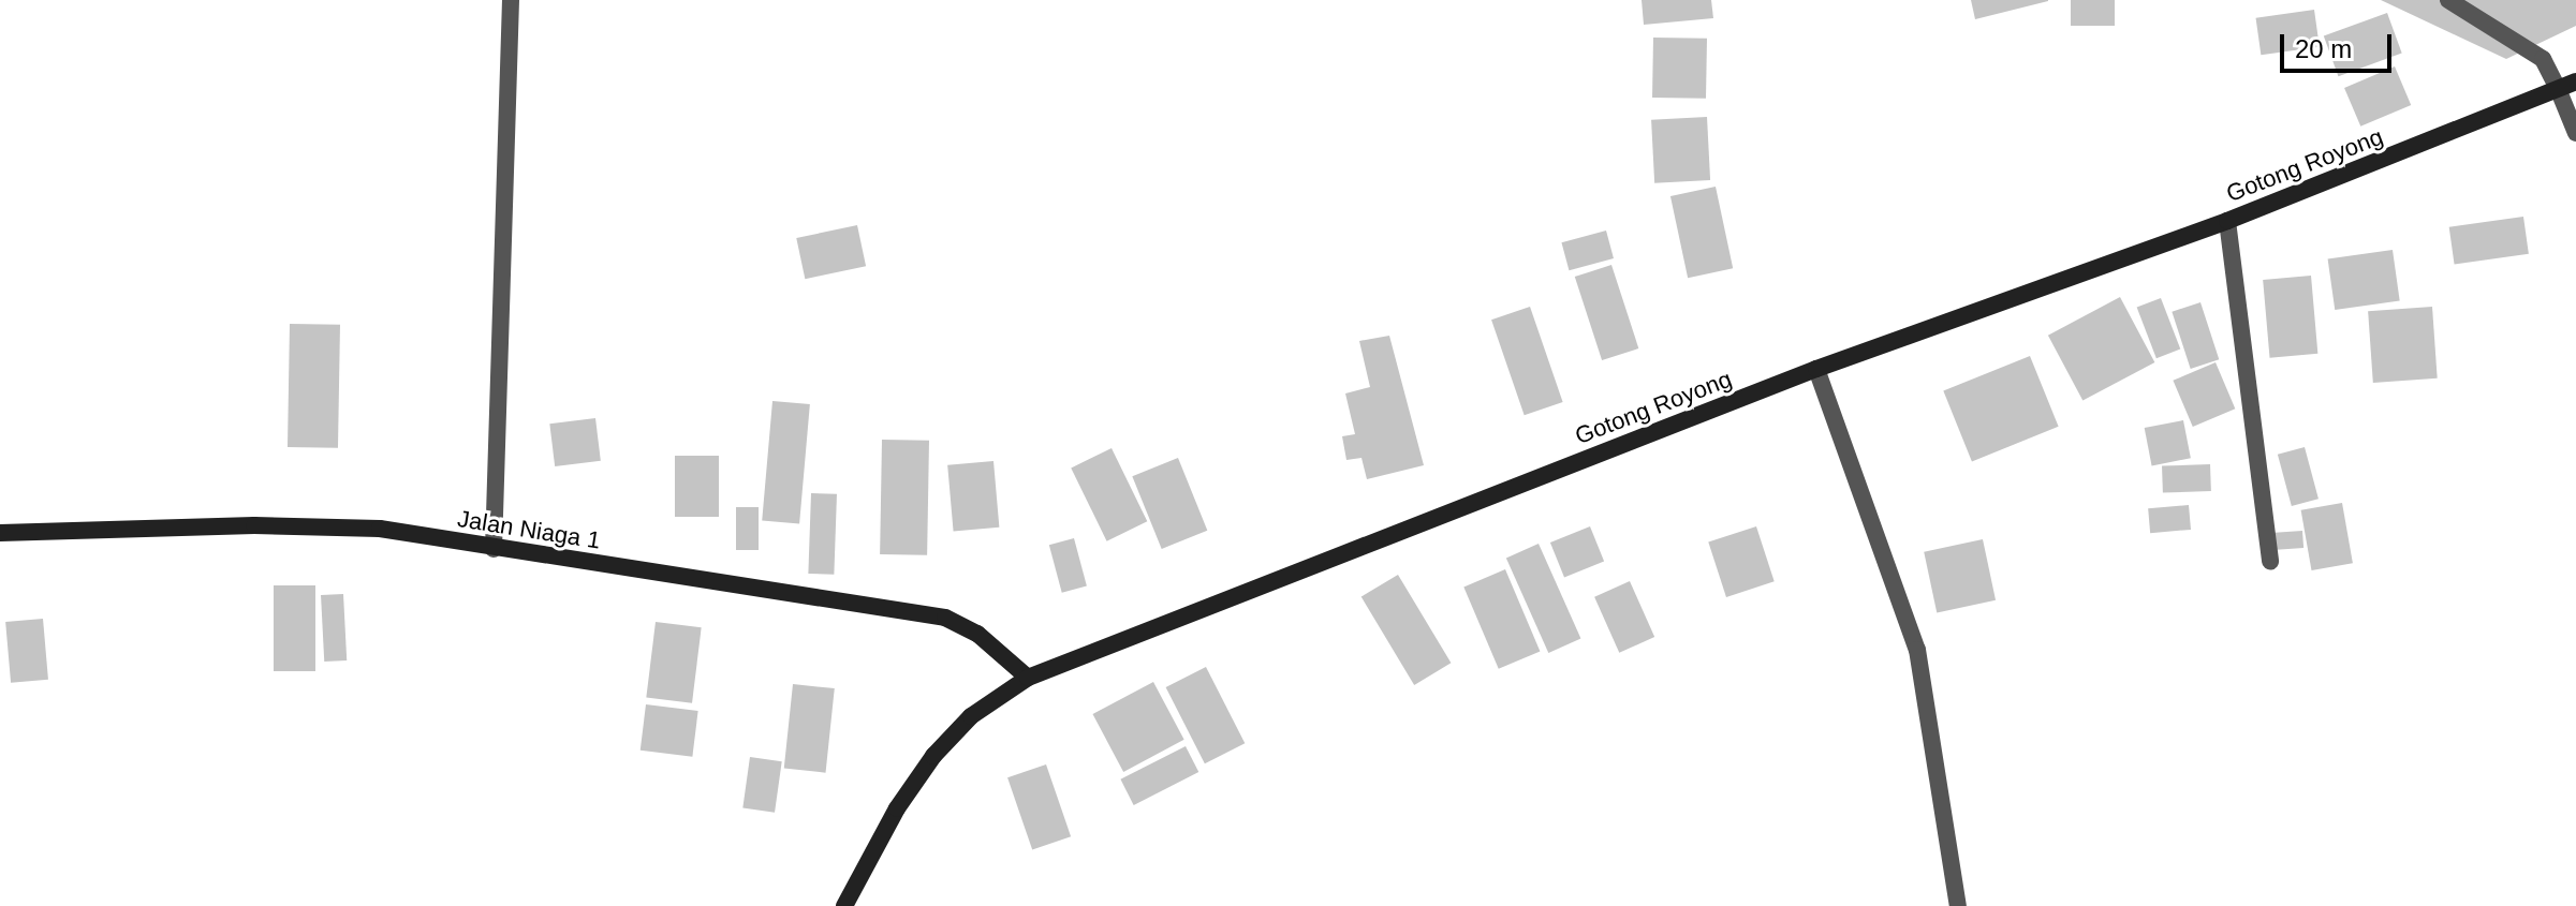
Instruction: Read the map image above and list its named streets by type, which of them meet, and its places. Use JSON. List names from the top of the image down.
{
  "streets": {
    "street": ["Gotong Royong", "Jalan Niaga 1"]
  },
  "crossings": [
    ["Gotong Royong", "Jalan Niaga 1"]
  ],
  "scale_bar": "20 m"
}
